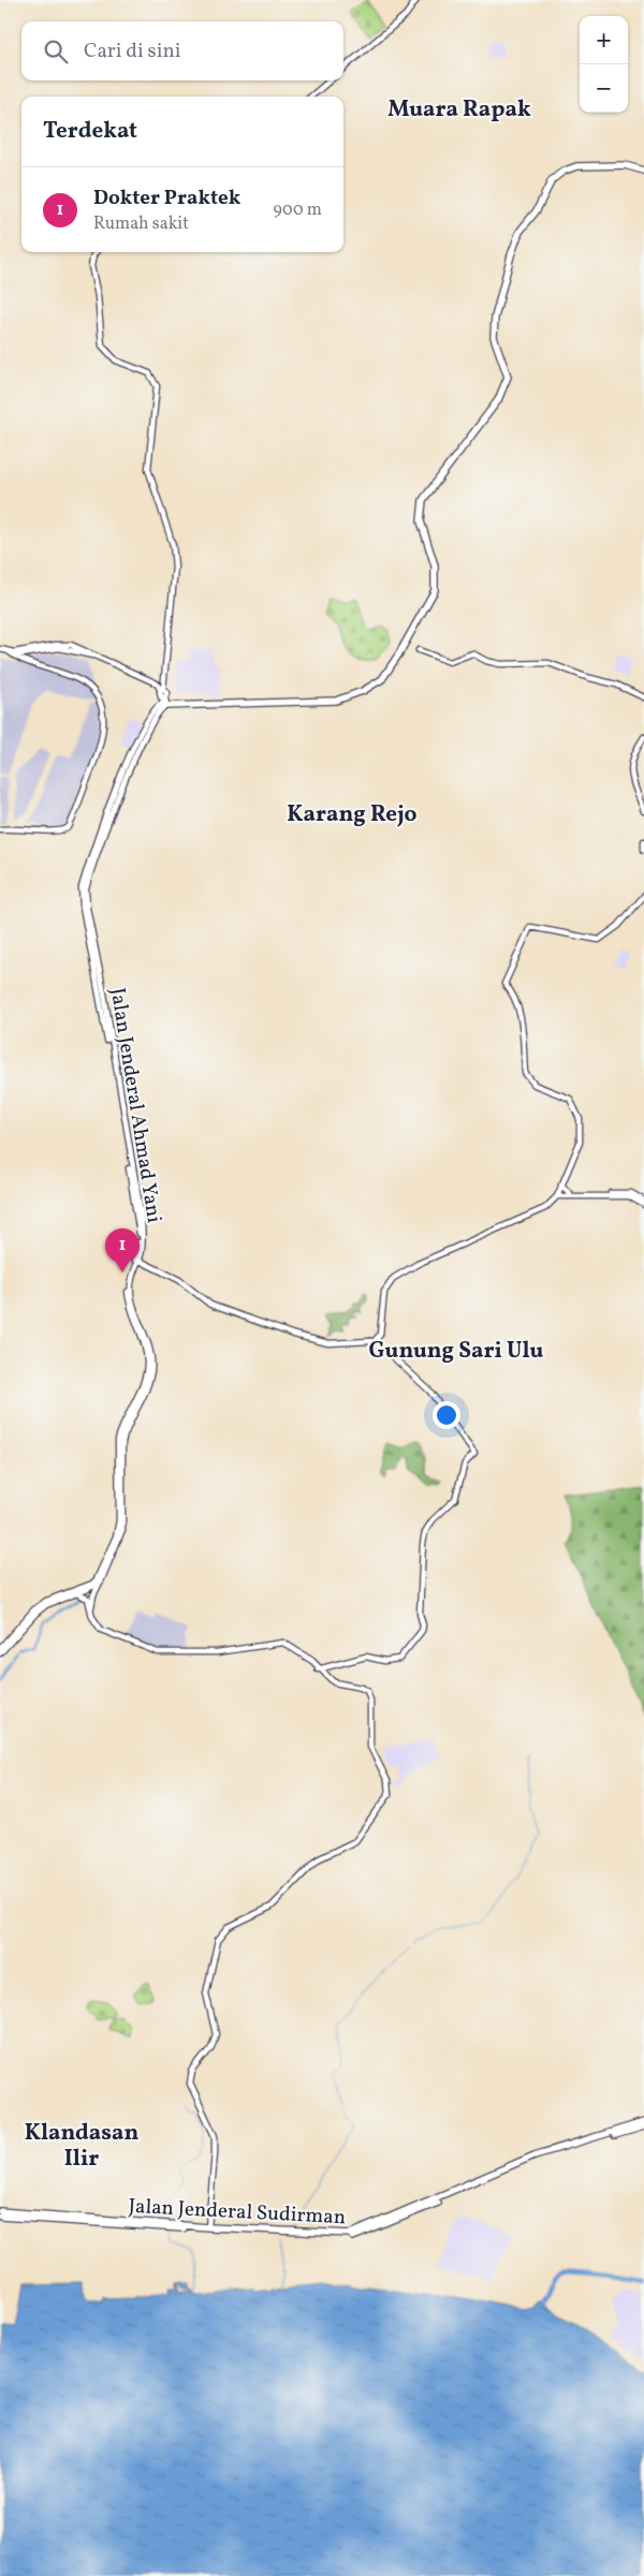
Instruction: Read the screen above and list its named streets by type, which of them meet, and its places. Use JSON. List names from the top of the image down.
{
  "streets": {
    "highway": ["Jalan Jenderal Sudirman"],
    "main road": ["Jalan Jenderal Ahmad Yani"]
  },
  "districts": [
    "Muara Rapak",
    "Karang Rejo",
    "Gunung Sari Ulu",
    "Klandasan Ilir"
  ],
  "page": {
    "map_buttons": ["+", "−"],
    "search": "Cari di sini",
    "heading": "Terdekat",
    "list": [
      {
        "mark": "1",
        "name": "Dokter Praktek",
        "note": "Rumah sakit",
        "value": "900 m"
      }
    ],
    "pins": "1"
  }
}
